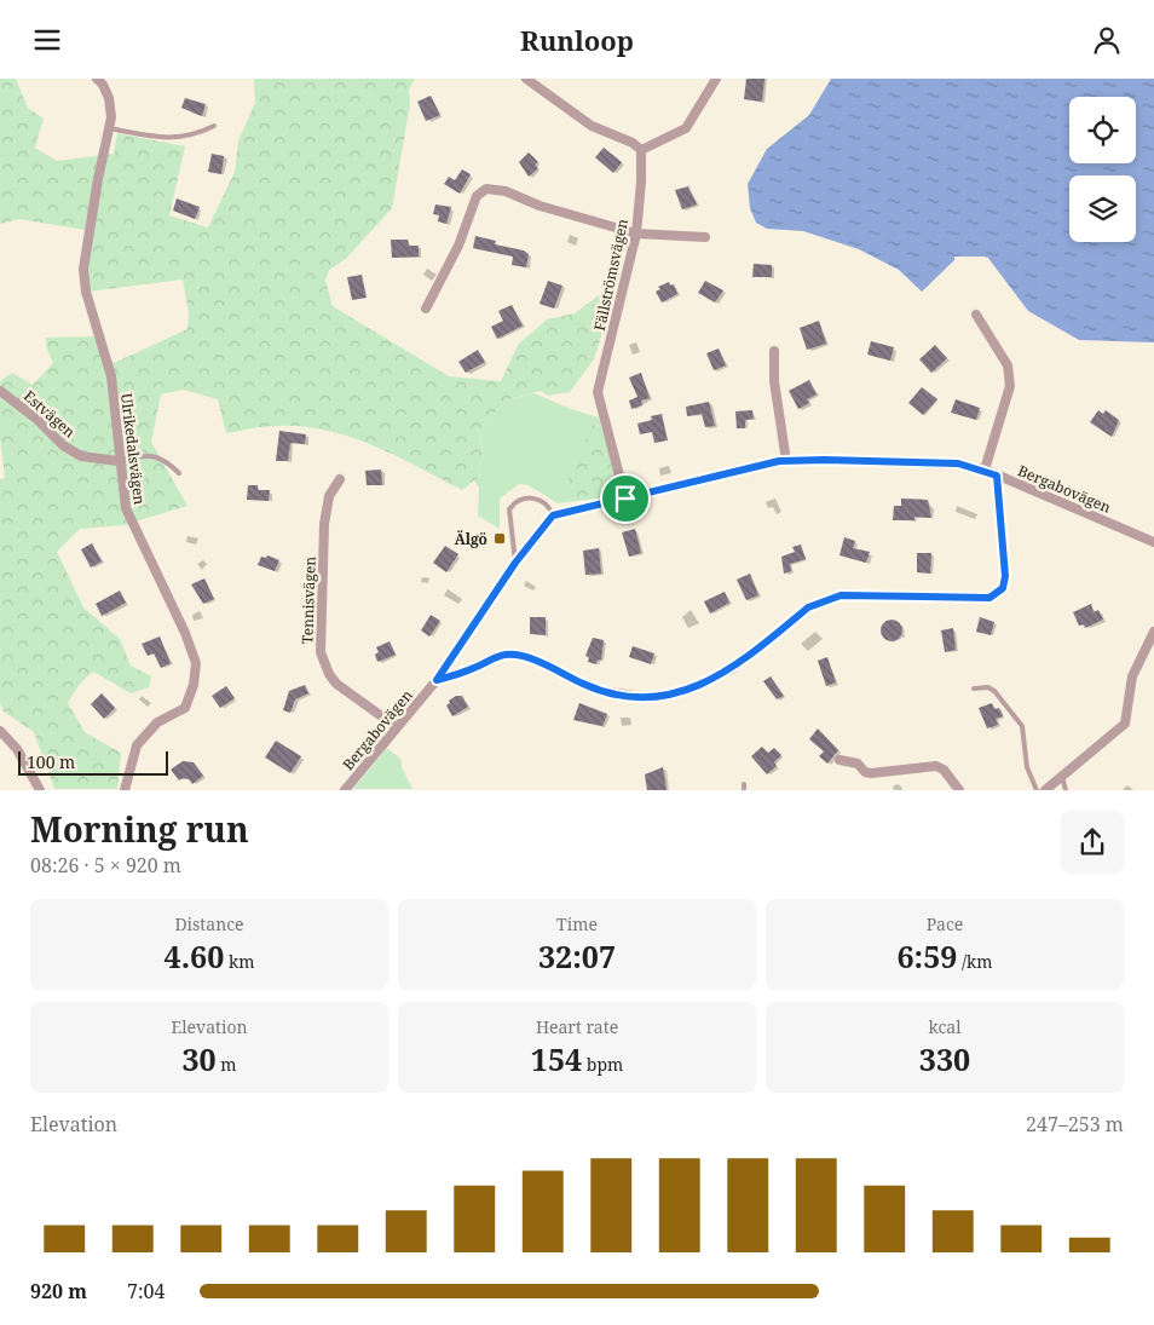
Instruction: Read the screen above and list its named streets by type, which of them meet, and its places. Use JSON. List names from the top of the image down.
{
  "streets": {
    "street": [
      "Fällströmsvägen",
      "Estvägen",
      "Ulrikedalsvägen",
      "Bergabovägen",
      "Tennisvägen"
    ]
  },
  "crossings": [
    ["Fällströmsvägen", "Bergabovägen"],
    ["Estvägen", "Ulrikedalsvägen"],
    ["Bergabovägen", "Tennisvägen"]
  ],
  "places": {
    "transit": ["Älgö"]
  },
  "scale_bar": "100 m",
  "page": {
    "header": "Runloop",
    "scale": "100 m",
    "heading": ["Morning run", "08:26 · 5 × 920 m"],
    "stats": [
      ["Distance", "4.60 km"],
      ["Time", "32:07"],
      ["Pace", "6:59 /km"],
      ["Elevation", "30 m"],
      ["Heart rate", "154 bpm"],
      ["kcal", "330"]
    ],
    "chart": ["Elevation", "247–253 m"],
    "list": [
      {
        "name": "920 m",
        "note": "7:04"
      }
    ]
  }
}
